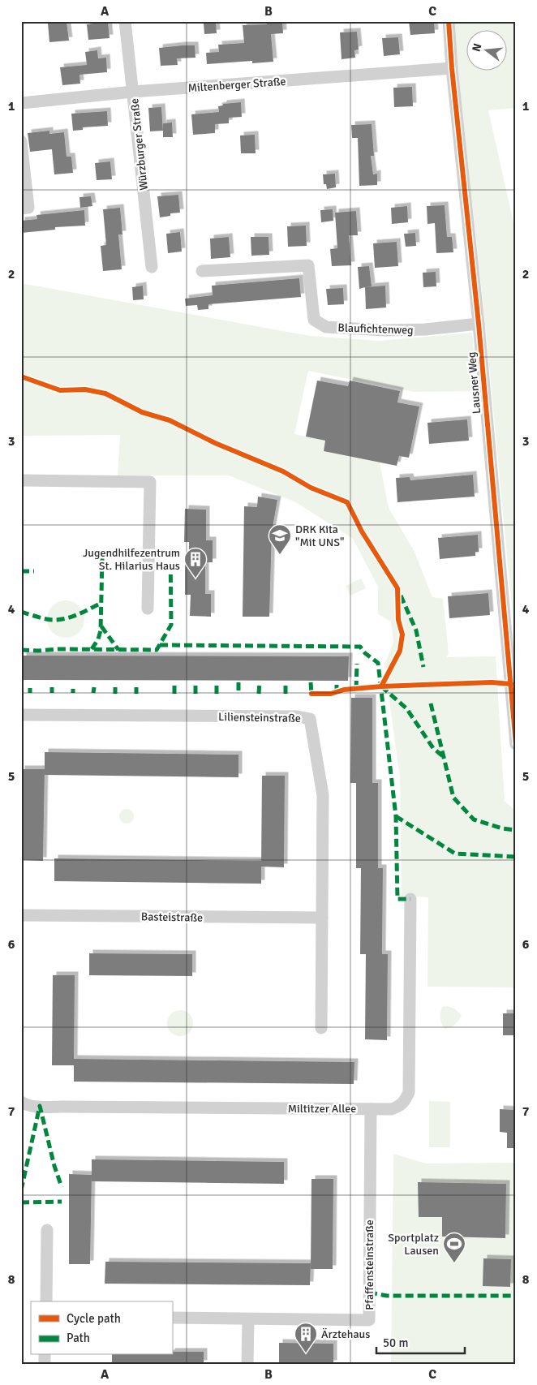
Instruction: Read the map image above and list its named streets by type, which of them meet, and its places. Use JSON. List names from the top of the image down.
{
  "streets": {
    "street": [
      "Miltenberger Straße",
      "Würzburger Straße",
      "Blaufichtenweg",
      "Lausner Weg",
      "Liliensteinstraße",
      "Basteistraße",
      "Miltitzer Allee",
      "Pfaffensteinstraße"
    ]
  },
  "crossings": [
    ["Miltenberger Straße", "Würzburger Straße"],
    ["Miltenberger Straße", "Lausner Weg"],
    ["Blaufichtenweg", "Lausner Weg"],
    ["Liliensteinstraße", "Basteistraße"],
    ["Miltitzer Allee", "Pfaffensteinstraße"]
  ],
  "places": {
    "school or university": ["DRK Kita \"Mit UNS\""],
    "building": ["Jugendhilfezentrum St. Hilarius Haus", "Ärztehaus"],
    "sports": ["Sportplatz Lausen"]
  },
  "legend": ["Cycle path", "Path"],
  "scale_bar": "50 m",
  "north": "left",
  "grid": {
    "columns": ["A", "B", "C"],
    "rows": [
      "1",
      "2",
      "3",
      "4",
      "5",
      "6",
      "7",
      "8"
    ]
  }
}
